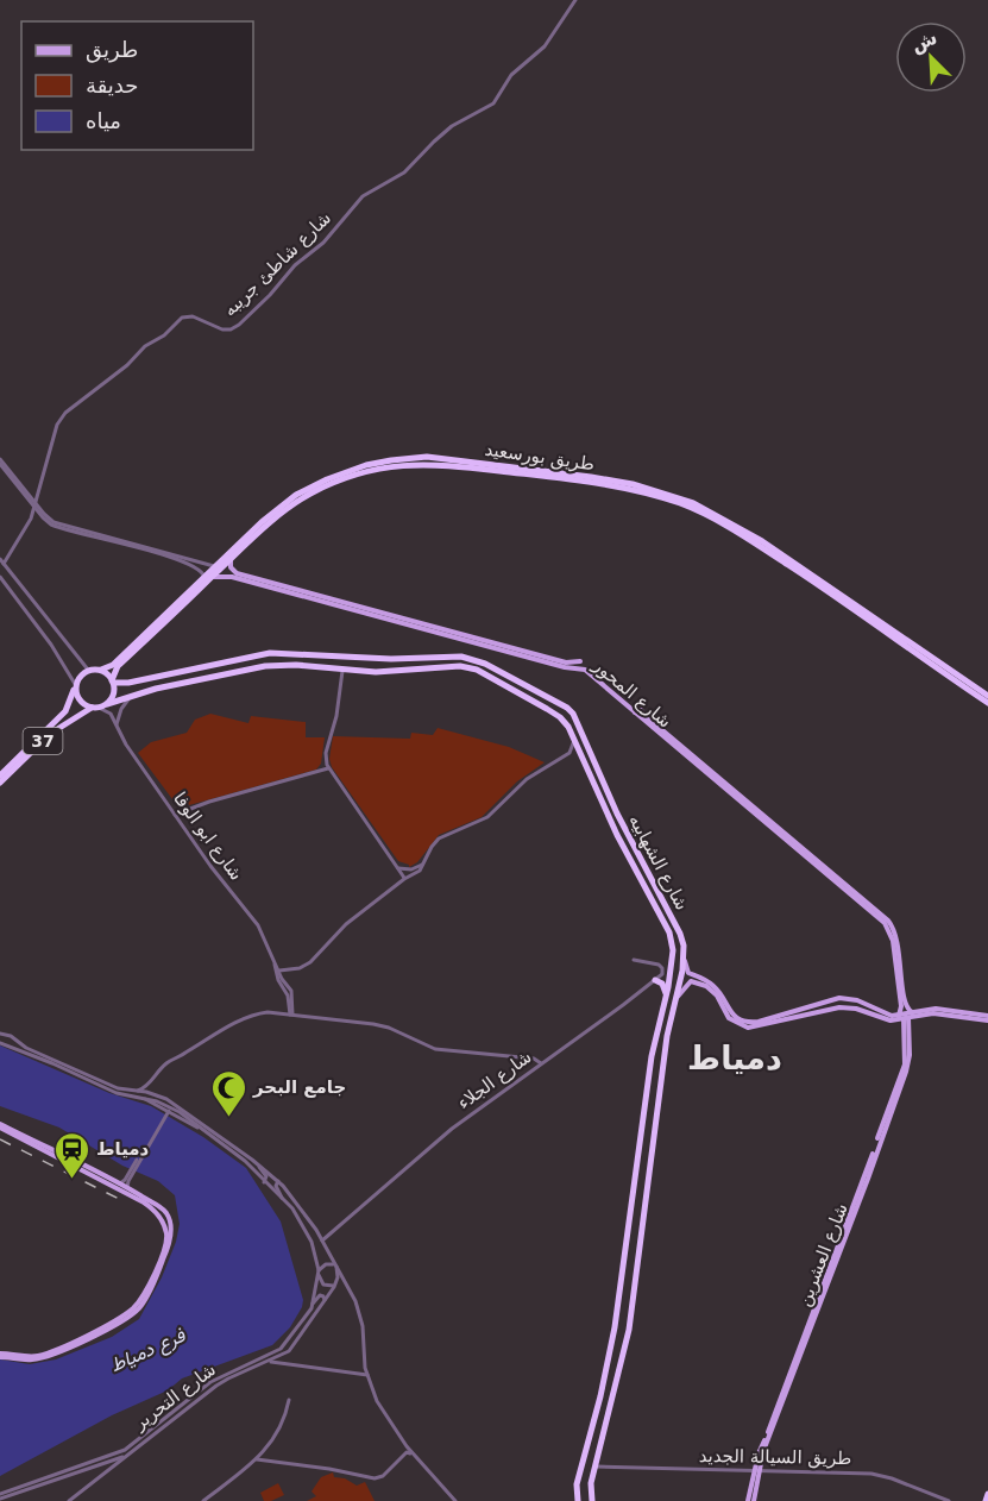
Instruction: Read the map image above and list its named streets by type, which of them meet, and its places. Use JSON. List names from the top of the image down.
{
  "streets": {
    "highway": ["طريق بورسعيد", "37", "شارع الشهابيه"],
    "main road": ["شارع المحور", "شارع العشرين"],
    "street": [
      "شارع شاطئ جريبه",
      "شارع ابو الوفا",
      "شارع الجلاء",
      "شارع التحرير",
      "طريق السيالة الجديد"
    ]
  },
  "crossings": [
    ["طريق بورسعيد", "شارع المحور"],
    ["طريق بورسعيد", "37"],
    ["طريق بورسعيد", "شارع ابو الوفا"],
    ["طريق بورسعيد", "شارع الشهابيه"],
    ["شارع المحور", "شارع العشرين"],
    ["37", "شارع ابو الوفا"],
    ["37", "شارع الشهابيه"],
    ["شارع ابو الوفا", "شارع الشهابيه"],
    ["شارع الشهابيه", "طريق السيالة الجديد"],
    ["شارع العشرين", "طريق السيالة الجديد"]
  ],
  "districts": ["دمياط"],
  "water": ["فرع دمياط"],
  "places": {
    "mosque": ["جامع البحر"],
    "station": ["دمياط"]
  },
  "legend": ["طريق", "حديقة", "مياه"],
  "north": "top left"
}
